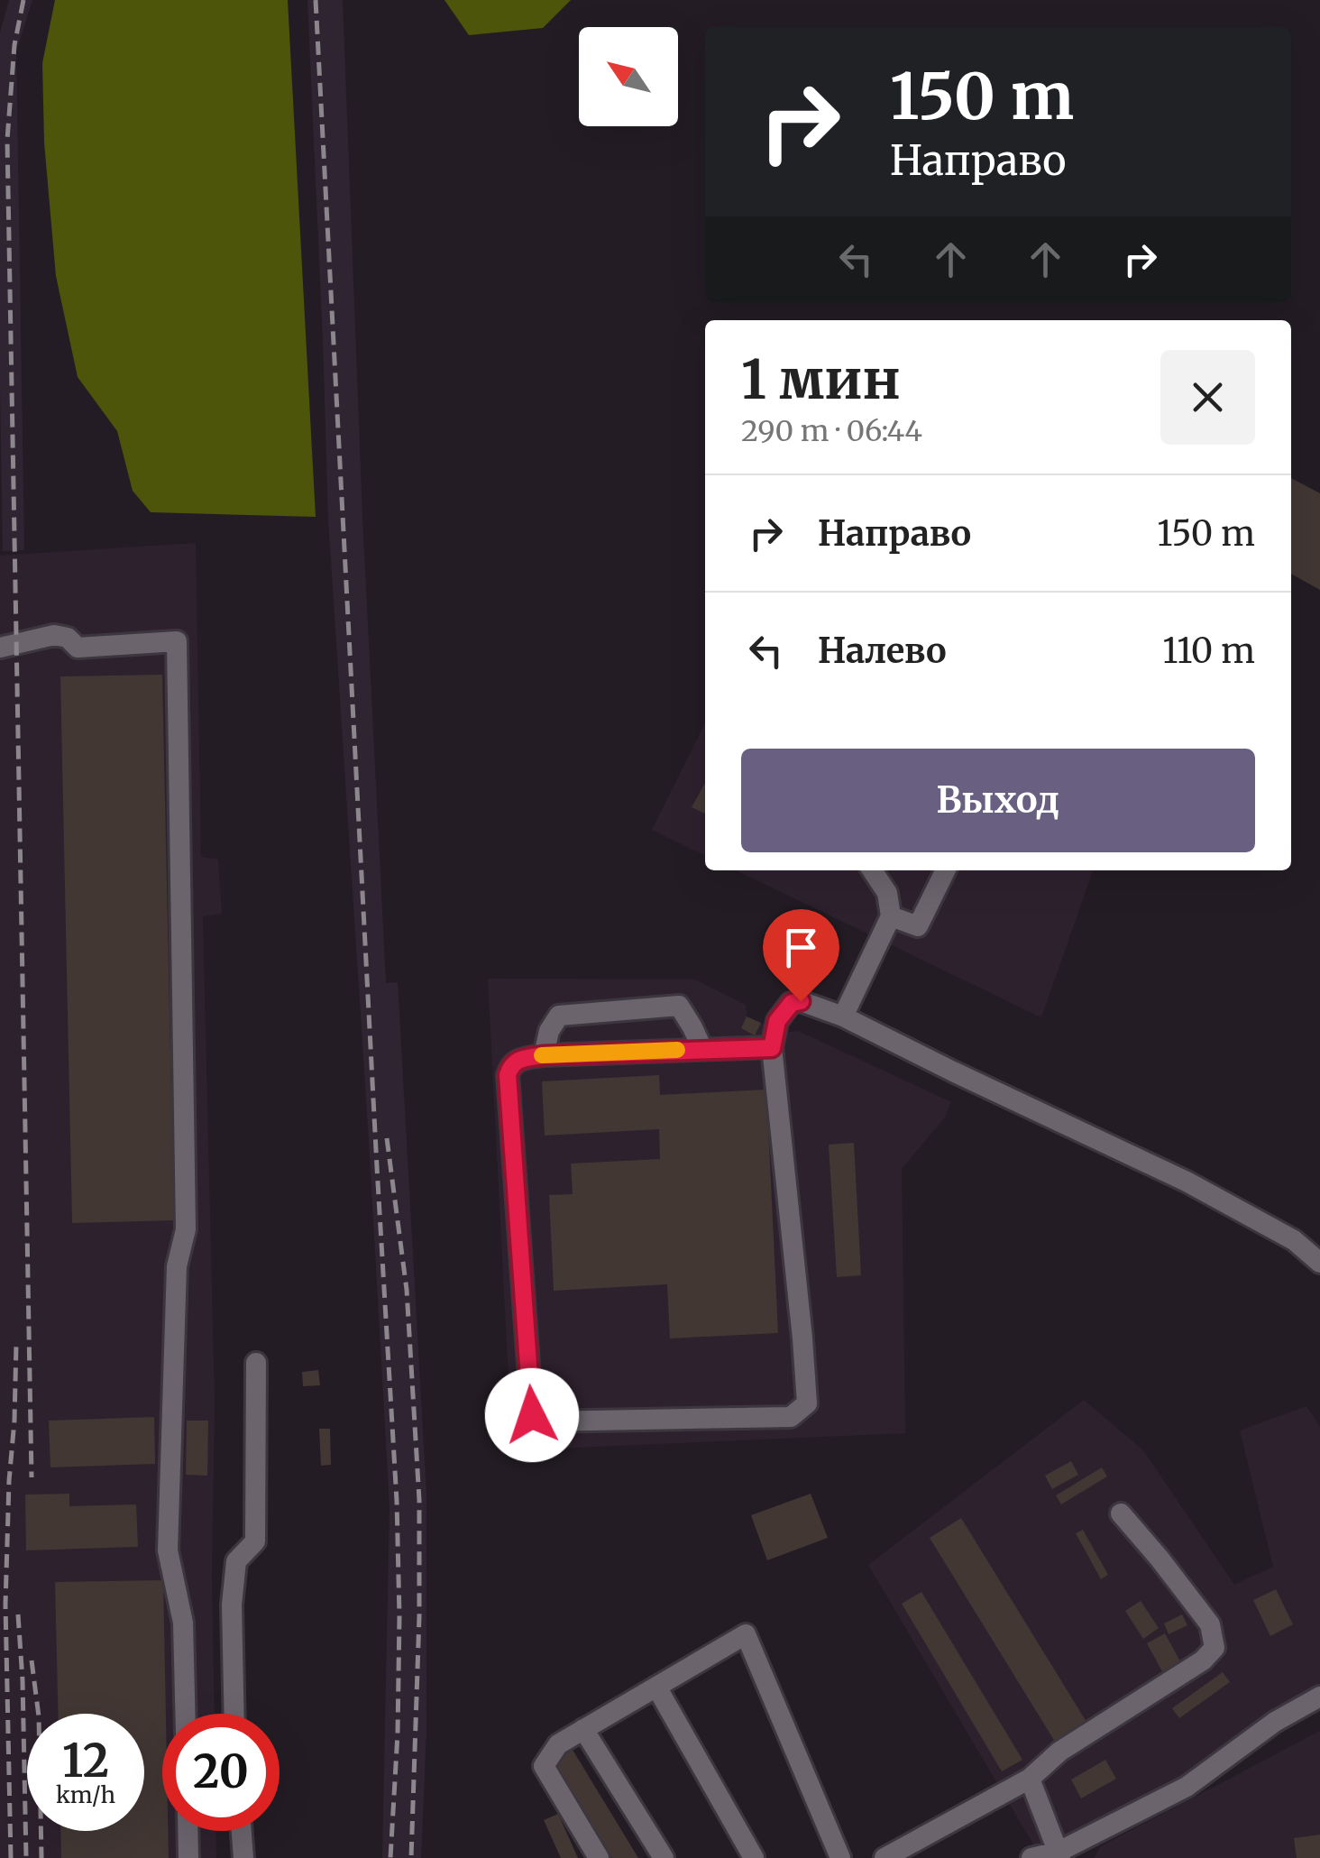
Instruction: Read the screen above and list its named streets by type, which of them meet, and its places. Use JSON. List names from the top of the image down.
{
  "north": "top left",
  "page": {
    "turn": ["150 m", "Направо"],
    "heading": ["1 мин", "290 m · 06:44"],
    "list": [
      {
        "name": "Направо",
        "value": "150 m"
      },
      {
        "name": "Налево",
        "value": "110 m"
      }
    ],
    "buttons": "Выход",
    "speed": "12 km/h",
    "limit": "20"
  }
}
